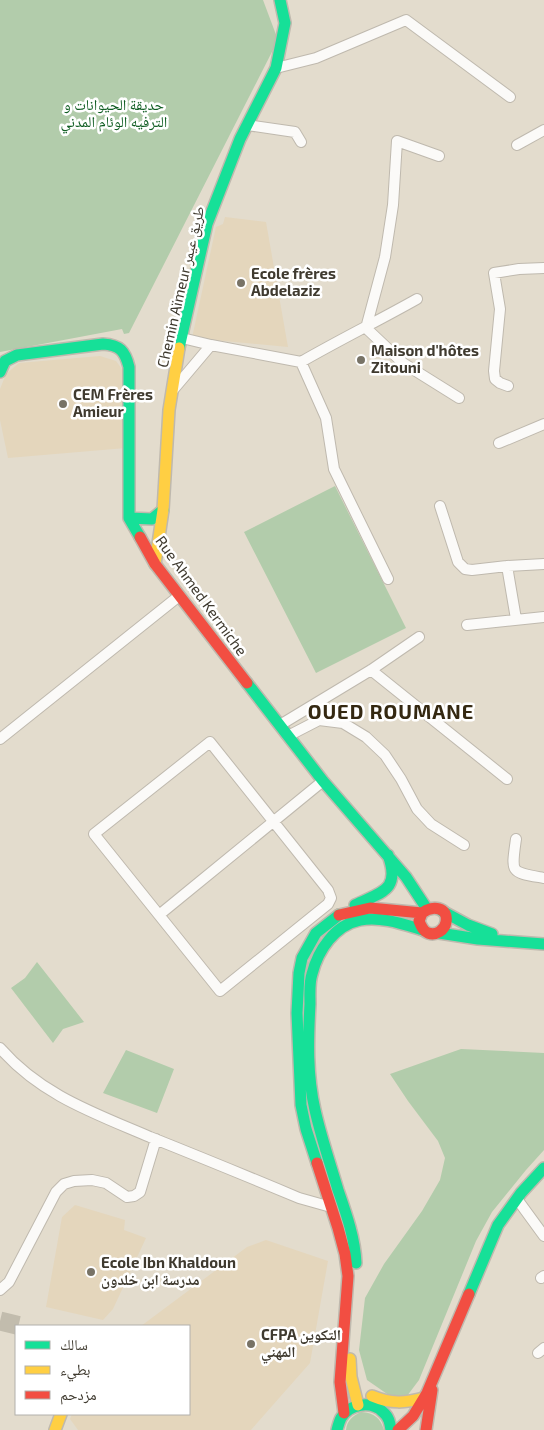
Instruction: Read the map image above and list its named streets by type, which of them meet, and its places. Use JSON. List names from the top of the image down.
{
  "streets": {
    "main road": ["Chemin Aïmeur طريق عيمر", "Rue Ahmed Kermiche"]
  },
  "crossings": [
    ["Chemin Aïmeur طريق عيمر", "Rue Ahmed Kermiche"]
  ],
  "districts": ["OUED ROUMANE"],
  "parks": ["حديقة الحيوانات و الترفيه الوئام المدني"],
  "places": [
    "Ecole frères Abdelaziz",
    "Maison d'hôtes Zitouni",
    "CEM Frères Amieur",
    "Ecole Ibn Khaldoun مدرسة ابن خلدون",
    "CFPA التكوين المهني"
  ],
  "legend": ["سالك", "بطيء", "مزدحم"]
}
